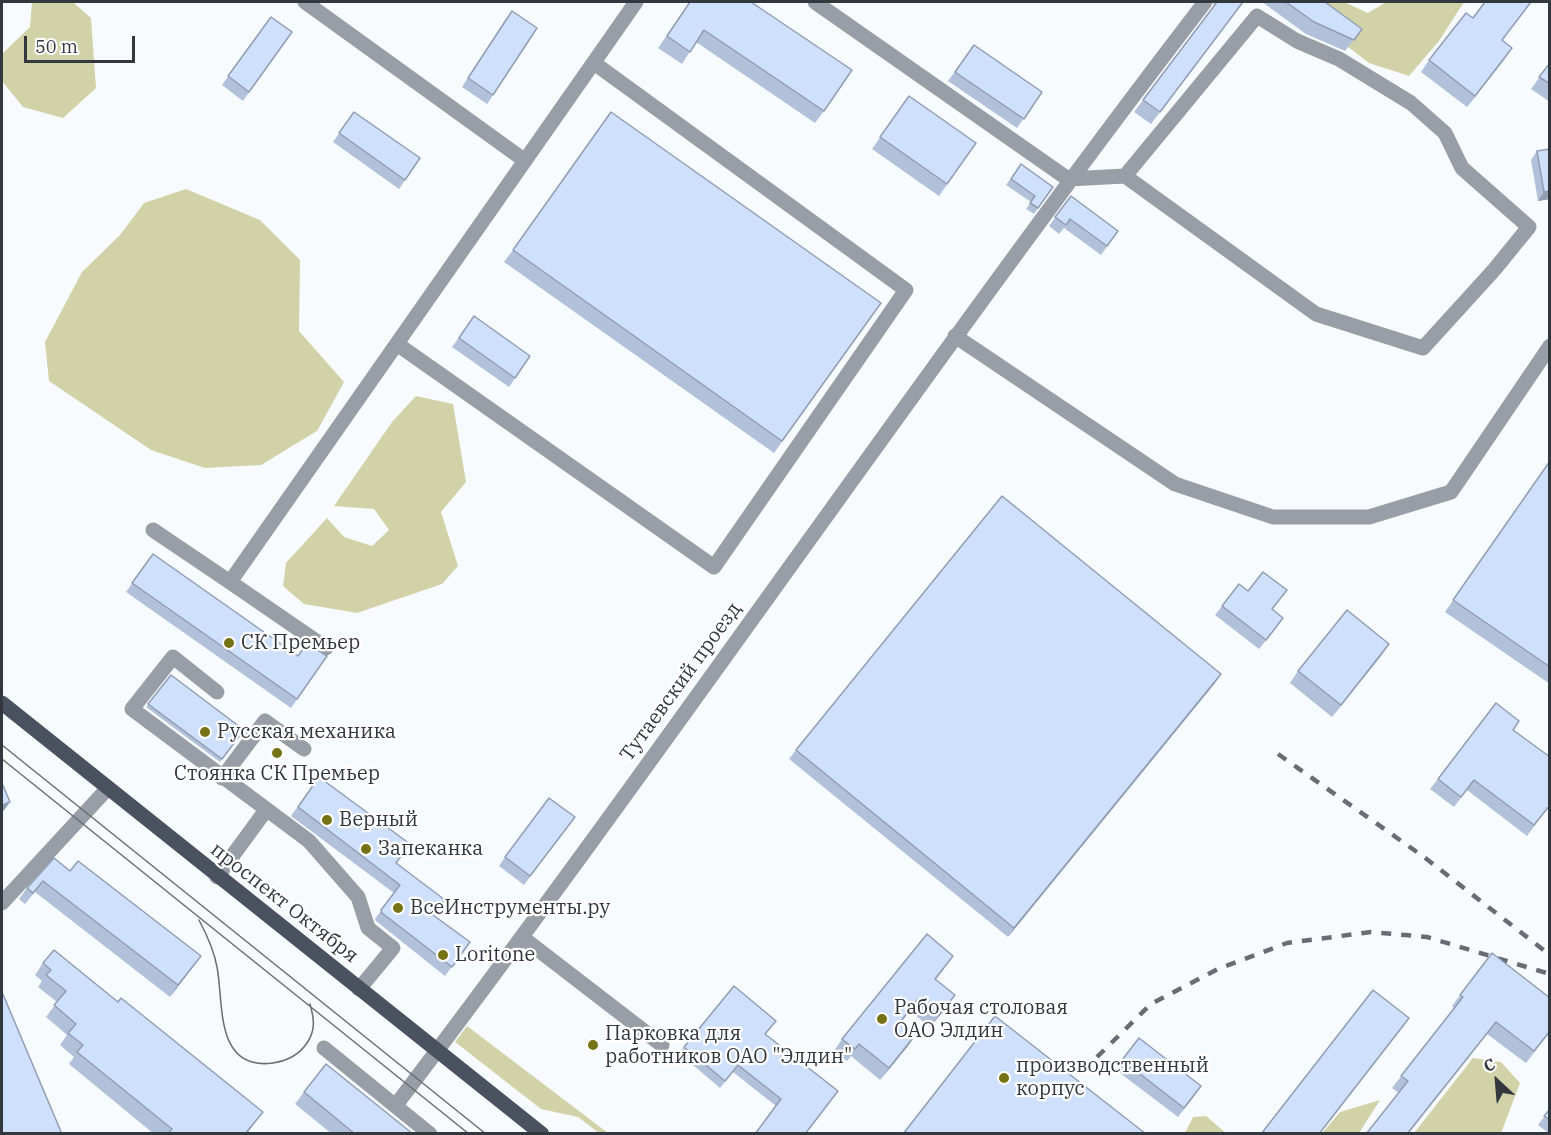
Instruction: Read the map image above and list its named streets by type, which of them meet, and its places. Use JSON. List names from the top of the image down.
{
  "streets": {
    "main road": ["проспект Октября"],
    "street": ["Тутаевский проезд"]
  },
  "crossings": [
    ["Тутаевский проезд", "проспект Октября"]
  ],
  "places": [
    "СК Премьер",
    "Русская механика",
    "Стоянка СК Премьер",
    "Верный",
    "Запеканка",
    "ВсеИнструменты.ру",
    "Loritone",
    "Рабочая столовая ОАО Элдин",
    "Парковка для работников ОАО \"Элдин\"",
    "производственный корпус"
  ],
  "scale_bar": "50 m",
  "north": "top left"
}
